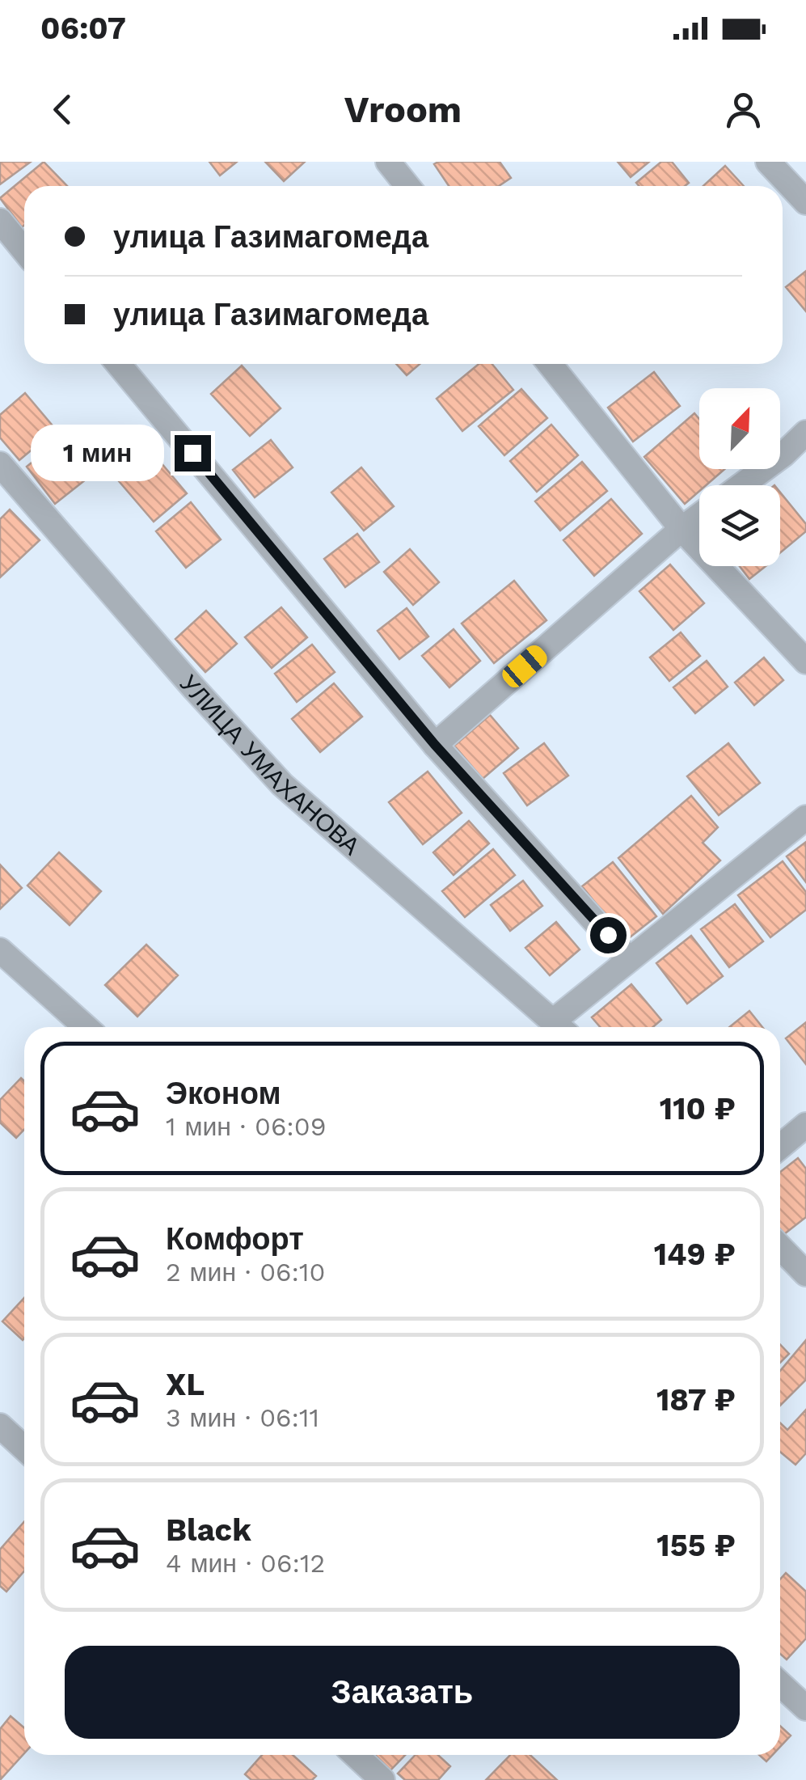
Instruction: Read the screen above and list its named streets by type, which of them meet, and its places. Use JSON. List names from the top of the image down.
{
  "streets": {
    "street": ["УЛИЦА УМАХАНОВА"]
  },
  "north": "top right",
  "page": {
    "status": "06:07",
    "header": "Vroom",
    "banner": ["улица Газимагомеда", "улица Газимагомеда"],
    "bubble": "1 мин",
    "list": [
      {
        "name": "Эконом",
        "note": "1 мин · 06:09",
        "value": "110 ₽"
      },
      {
        "name": "Комфорт",
        "note": "2 мин · 06:10",
        "value": "149 ₽"
      },
      {
        "name": "XL",
        "note": "3 мин · 06:11",
        "value": "187 ₽"
      },
      {
        "name": "Black",
        "note": "4 мин · 06:12",
        "value": "155 ₽"
      }
    ],
    "buttons": "Заказать"
  }
}
